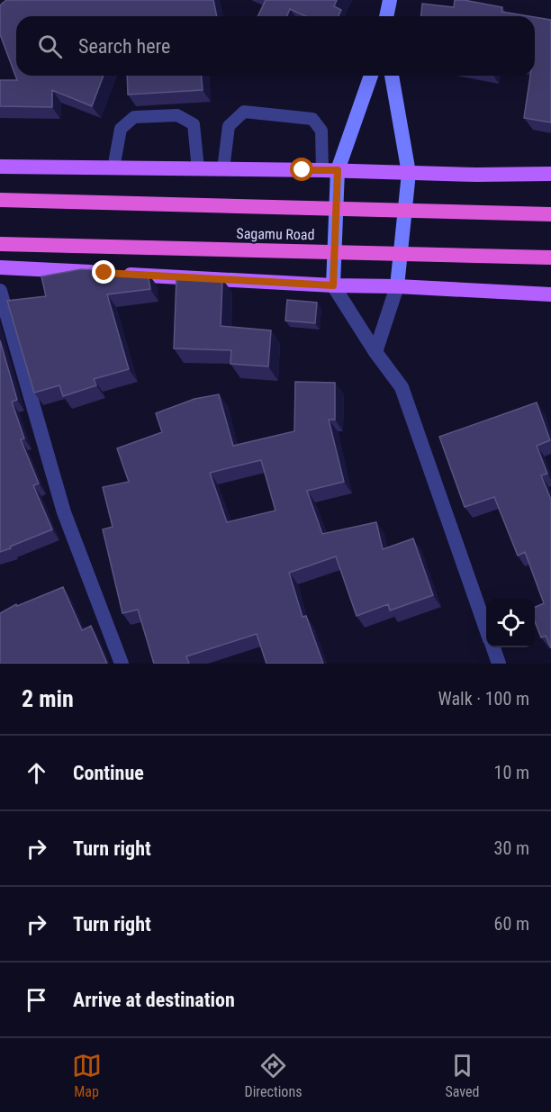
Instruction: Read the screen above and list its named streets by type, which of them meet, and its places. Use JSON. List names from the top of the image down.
{
  "streets": {
    "highway": ["Sagamu Road"]
  },
  "page": {
    "search": "Search here",
    "heading": ["2 min", "Walk · 100 m"],
    "list": [
      ["Continue", "10 m"],
      ["Turn right", "30 m"],
      ["Turn right", "60 m"],
      "Arrive at destination"
    ],
    "nav": ["Map", "Directions", "Saved"]
  }
}
